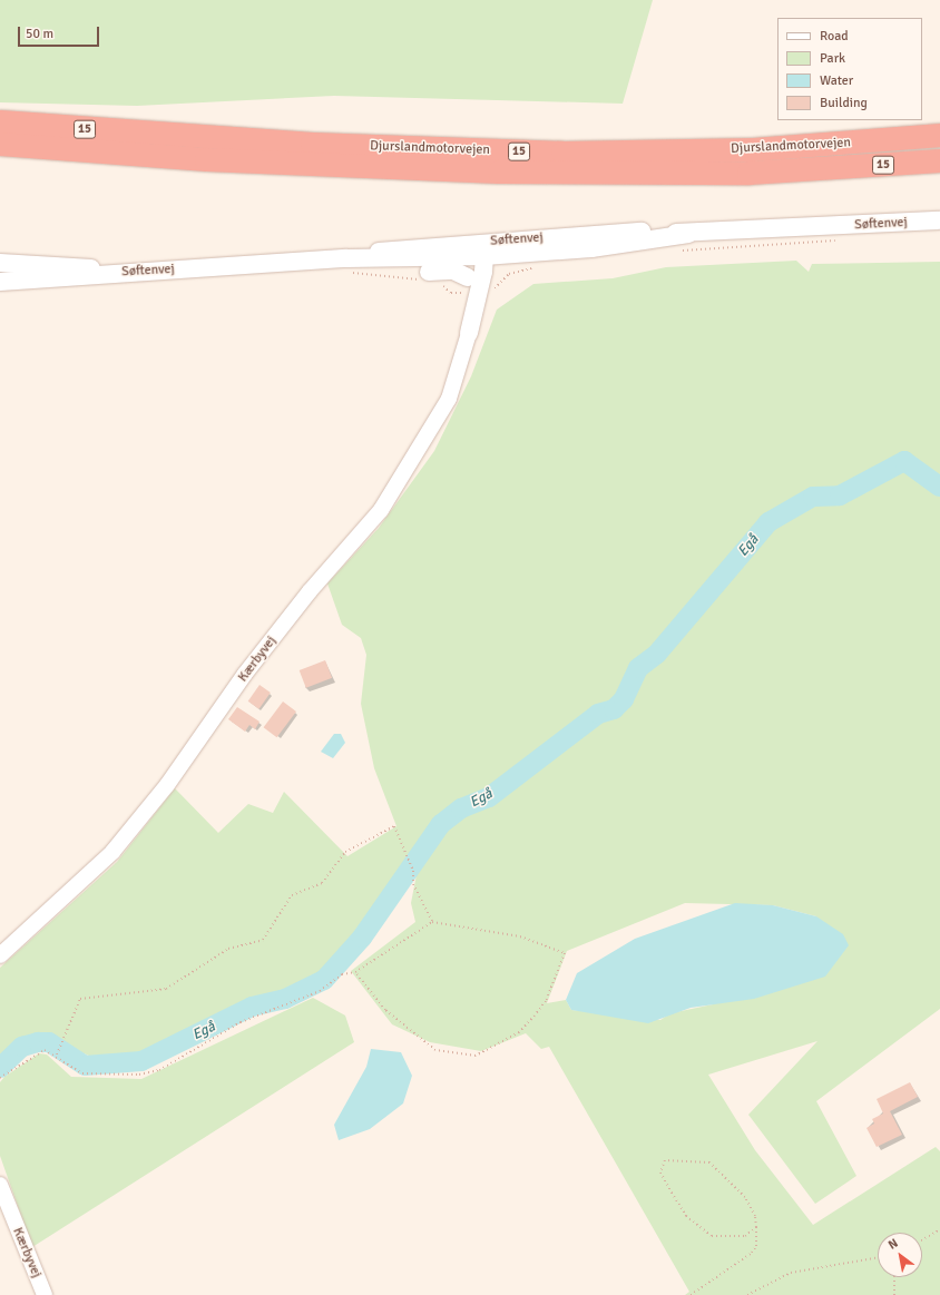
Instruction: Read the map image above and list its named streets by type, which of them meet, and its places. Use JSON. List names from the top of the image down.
{
  "streets": {
    "highway": ["15", "Djurslandmotorvejen"],
    "main road": ["Søftenvej"],
    "street": ["Kærbyvej"]
  },
  "water": ["Egå"],
  "legend": [
    "Road",
    "Park",
    "Water",
    "Building"
  ],
  "scale_bar": "50 m",
  "north": "top left"
}
